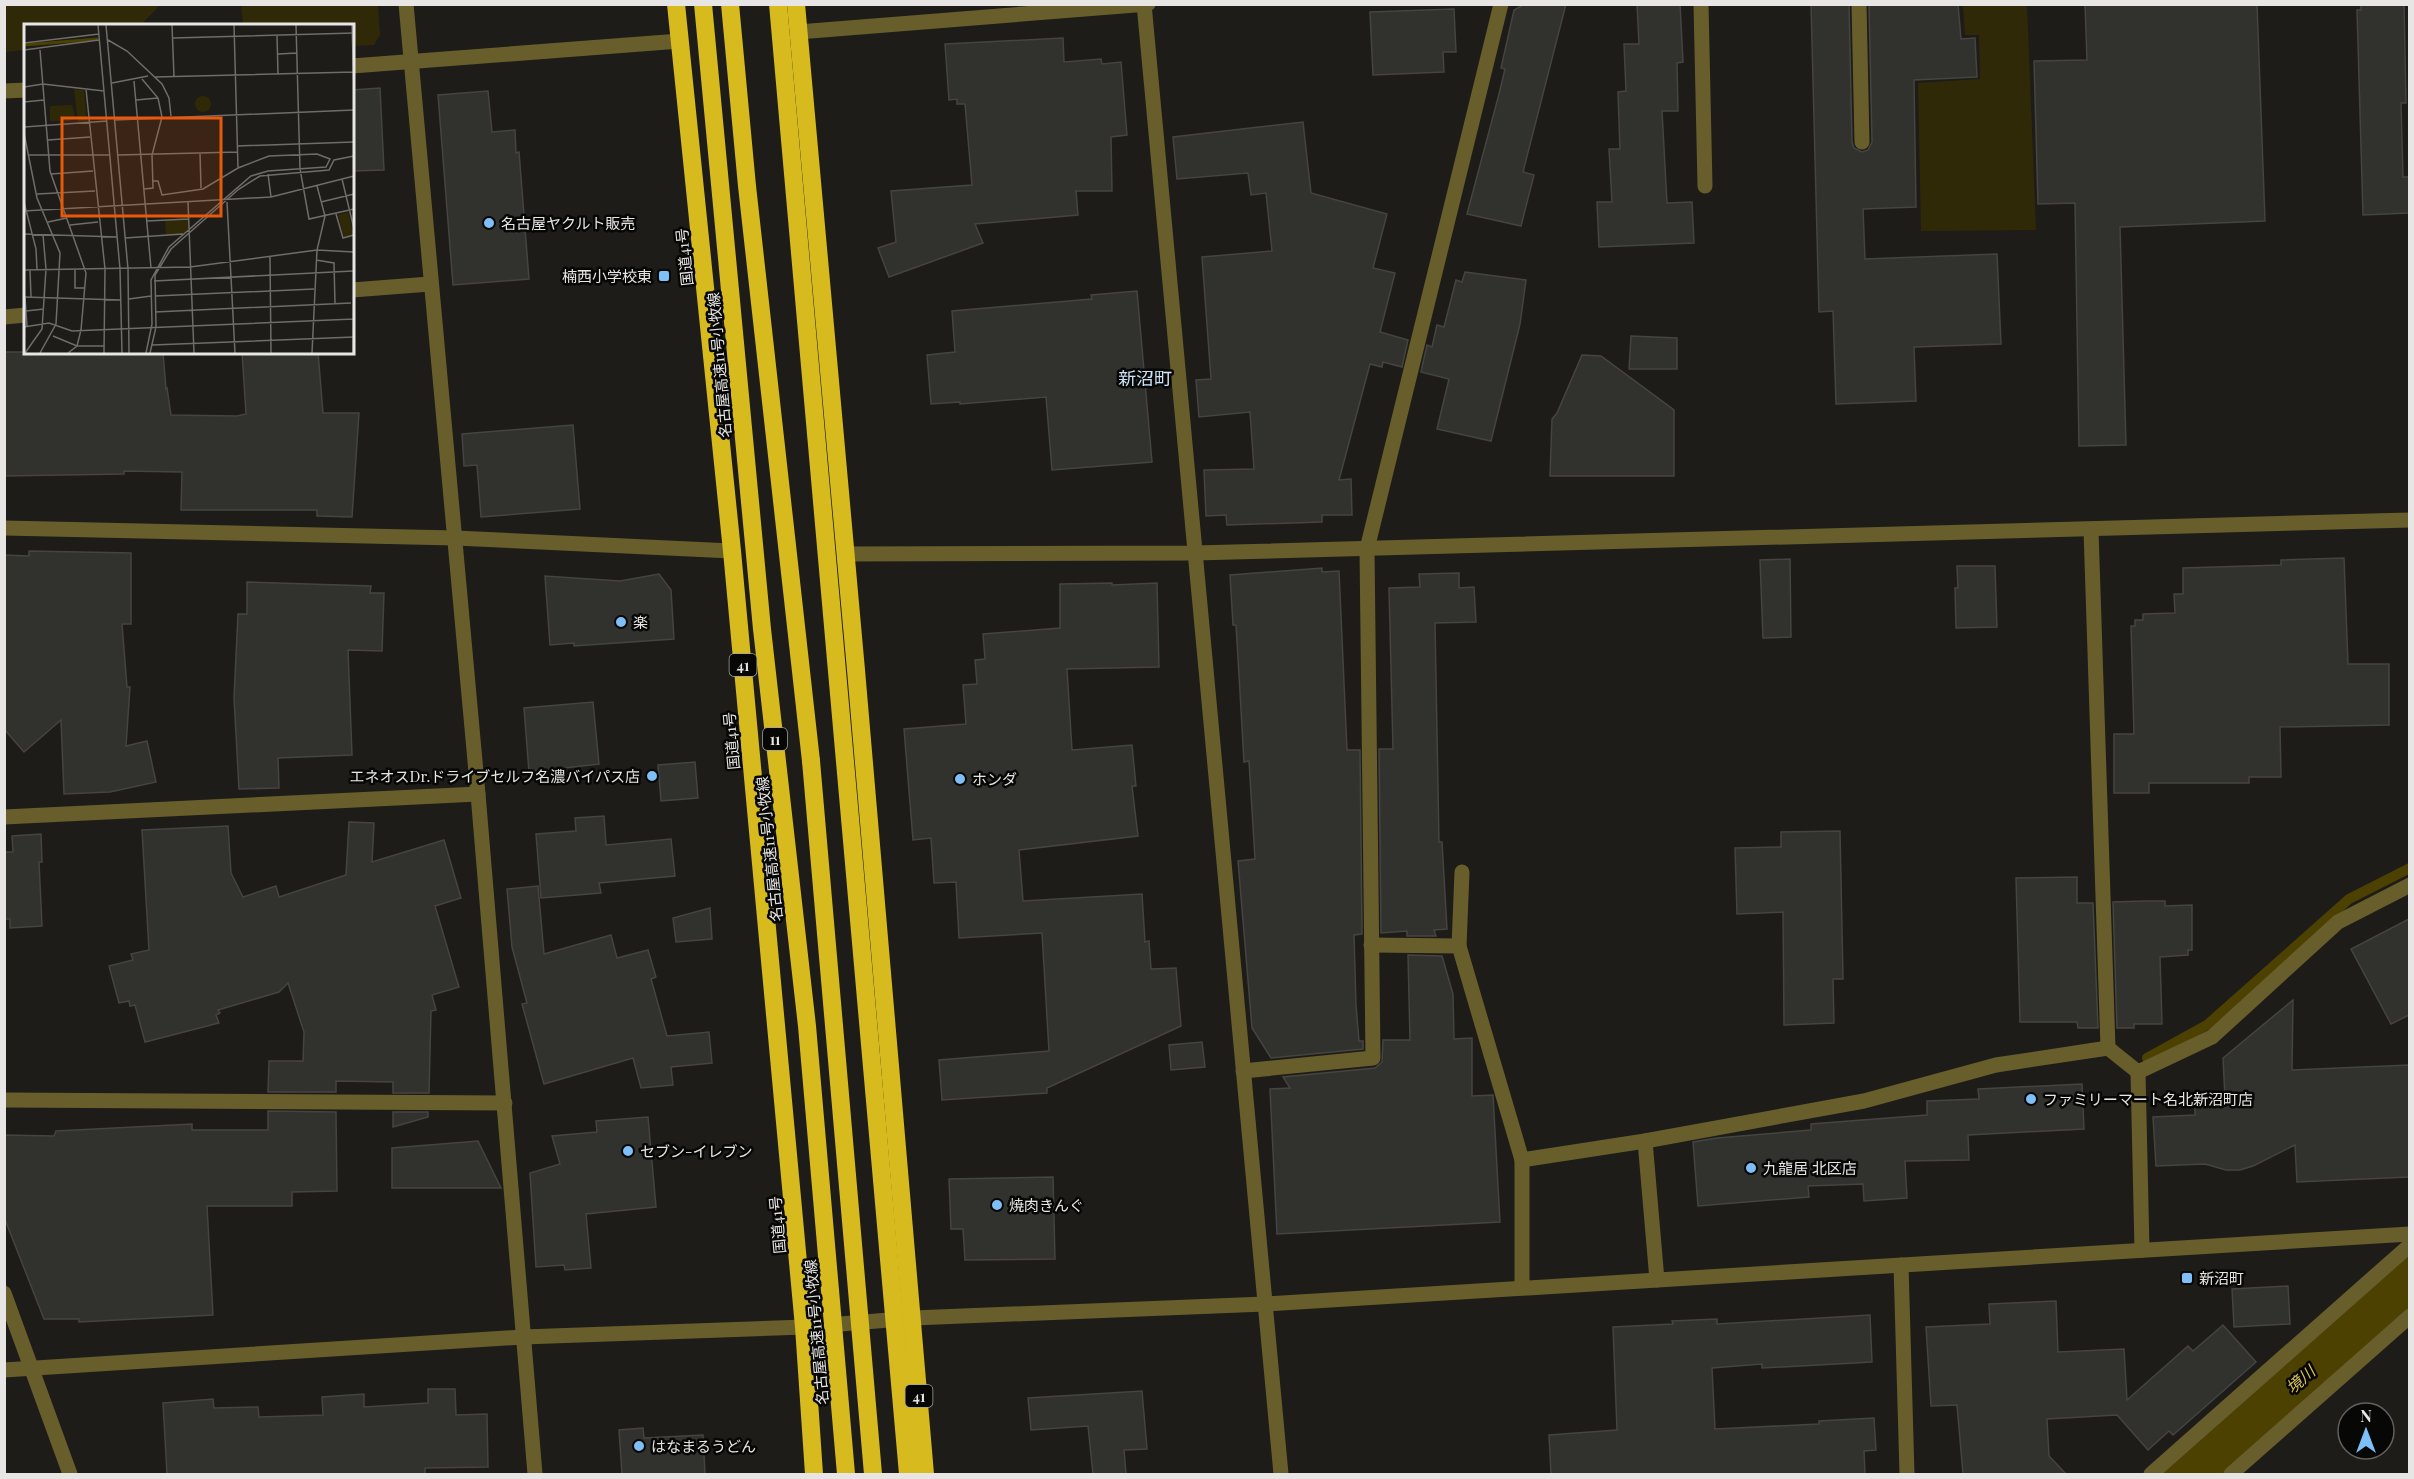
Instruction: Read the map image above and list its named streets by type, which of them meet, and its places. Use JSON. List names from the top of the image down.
{
  "streets": {
    "highway": [
      "国道41号",
      "名古屋高速11号小牧線",
      "41",
      "11"
    ]
  },
  "districts": ["新沼町"],
  "water": ["境川"],
  "places": {
    "other": [
      "名古屋ヤクルト販売",
      "楽",
      "エネオスDr.ドライブセルフ名濃バイパス店",
      "ホンダ",
      "ファミリーマート名北新沼町店",
      "セブン-イレブン",
      "九龍居 北区店",
      "焼肉きんぐ",
      "はなまるうどん"
    ],
    "transit": ["楠西小学校東", "新沼町"]
  },
  "north": "top"
}
